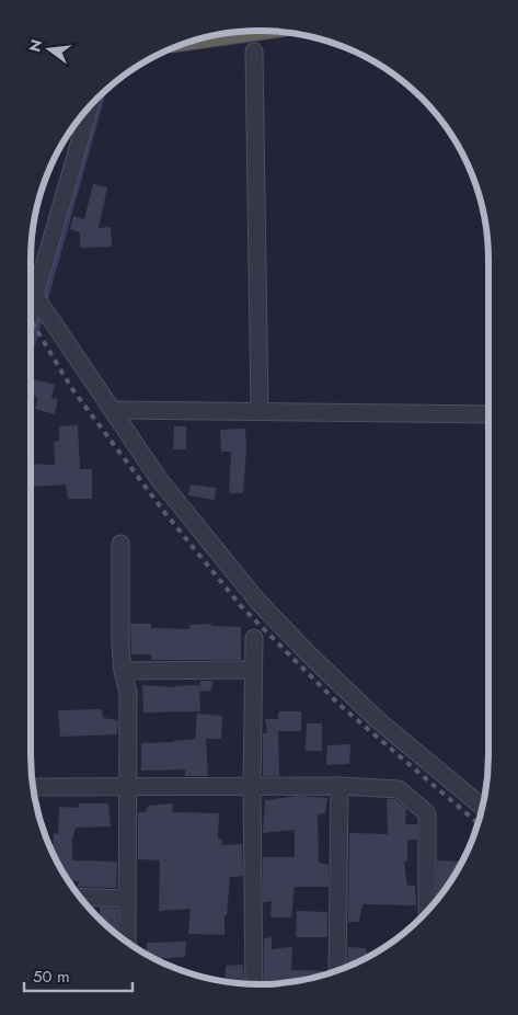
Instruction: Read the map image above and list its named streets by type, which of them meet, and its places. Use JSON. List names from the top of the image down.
{
  "scale_bar": "50 m",
  "north": "left"
}
